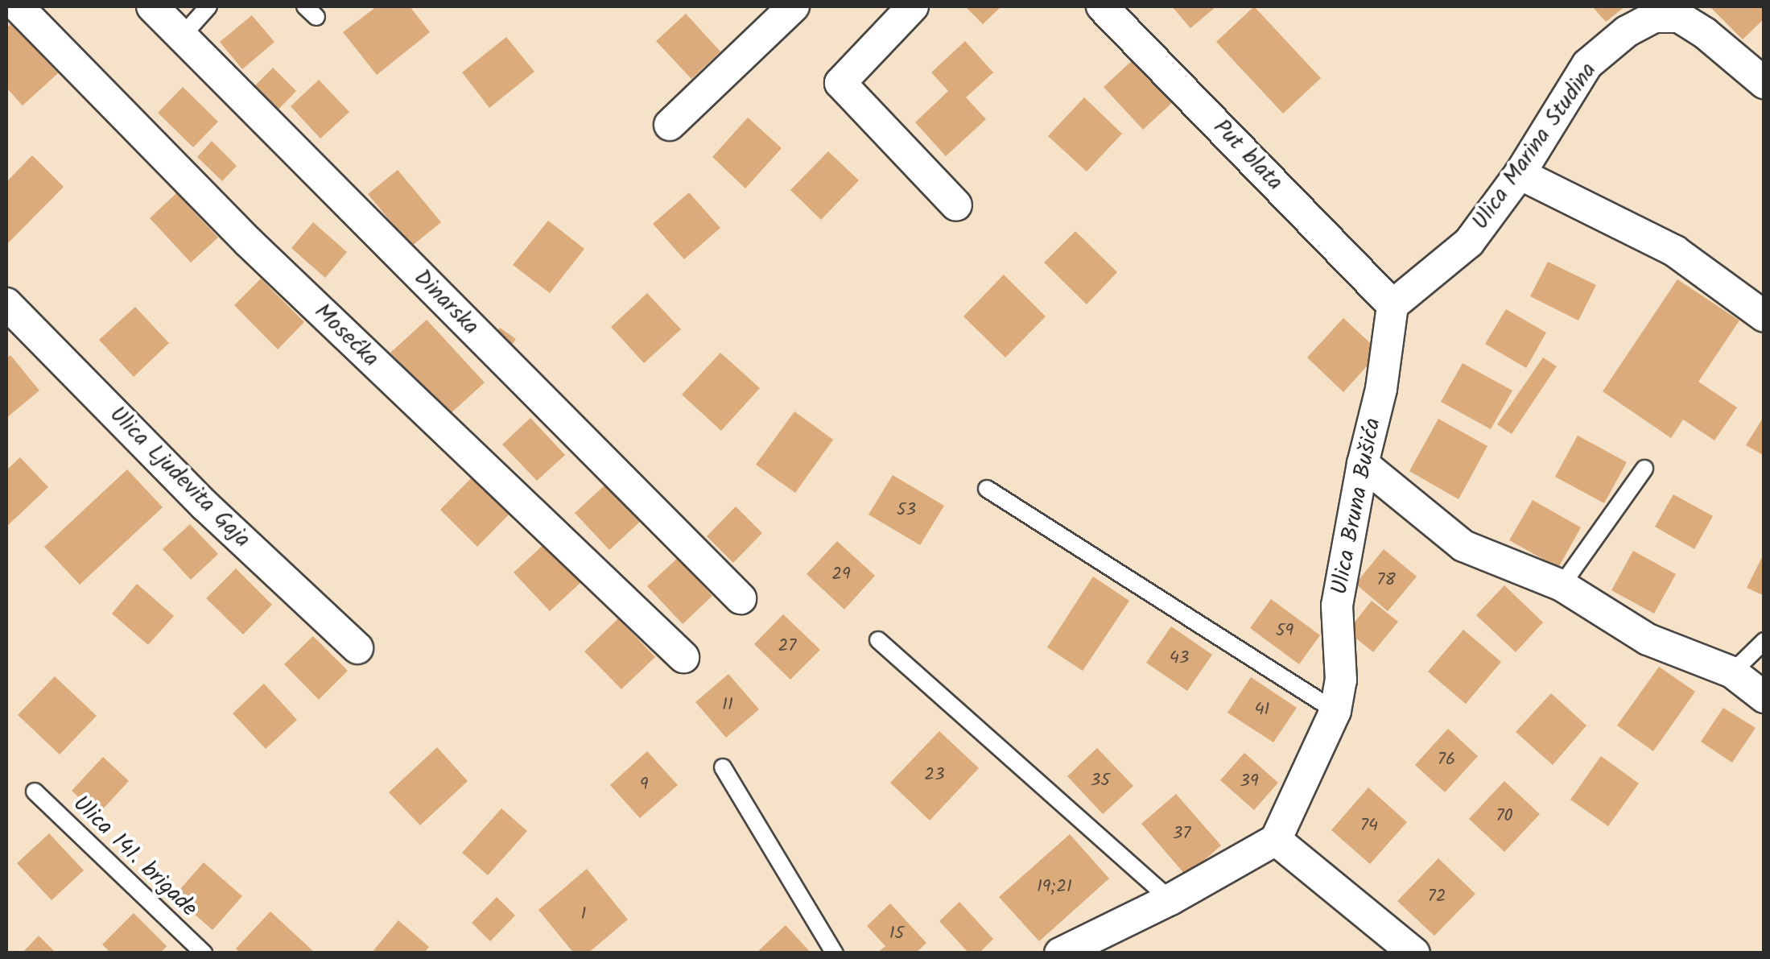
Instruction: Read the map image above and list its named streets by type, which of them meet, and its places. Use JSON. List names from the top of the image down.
{
  "streets": {
    "street": [
      "Ulica Marina Studina",
      "Put blata",
      "Dinarska",
      "Mosećka",
      "Ulica Ljudevita Gaja",
      "Ulica Bruna Bušića"
    ],
    "lane": ["Ulica 141. brigade"]
  },
  "crossings": [
    ["Ulica Marina Studina", "Put blata"],
    ["Ulica Marina Studina", "Ulica Bruna Bušića"],
    ["Put blata", "Ulica Bruna Bušića"]
  ],
  "house_numbers": [
    "53",
    "29",
    "78",
    "59",
    "27",
    "43",
    "11",
    "41",
    "76",
    "23",
    "35",
    "39",
    "9",
    "70",
    "74",
    "37",
    "19;21",
    "72",
    "1",
    "15"
  ]
}
